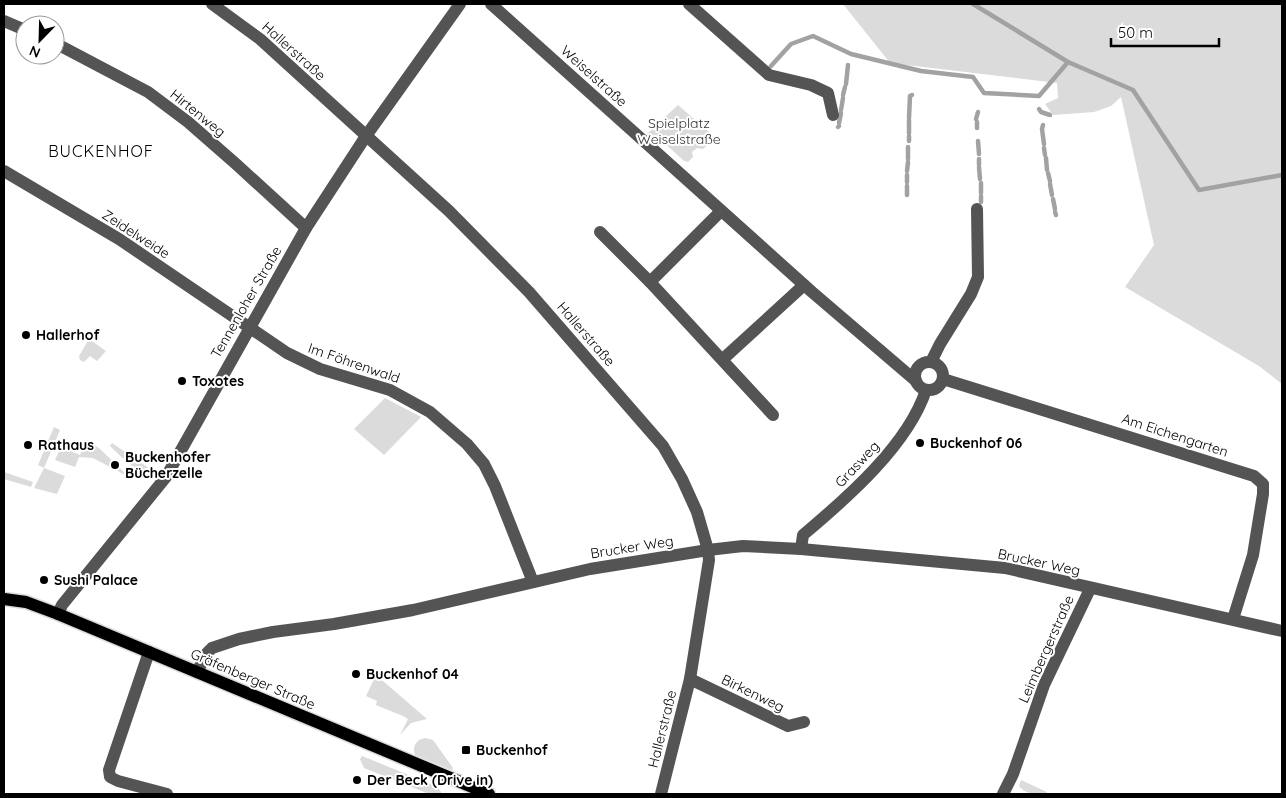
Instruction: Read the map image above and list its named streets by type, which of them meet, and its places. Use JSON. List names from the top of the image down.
{
  "streets": {
    "main road": ["Gräfenberger Straße"],
    "street": [
      "Hallerstraße",
      "Weiselstraße",
      "Hirtenweg",
      "Zeidelweide",
      "Tennenloher Straße",
      "Im Föhrenwald",
      "Am Eichengarten",
      "Grasweg",
      "Brucker Weg",
      "Leimbergerstraße",
      "Birkenweg"
    ]
  },
  "crossings": [
    ["Hallerstraße", "Tennenloher Straße"],
    ["Hallerstraße", "Brucker Weg"],
    ["Hallerstraße", "Birkenweg"],
    ["Weiselstraße", "Am Eichengarten"],
    ["Weiselstraße", "Grasweg"],
    ["Hirtenweg", "Tennenloher Straße"],
    ["Zeidelweide", "Tennenloher Straße"],
    ["Zeidelweide", "Im Föhrenwald"],
    ["Tennenloher Straße", "Im Föhrenwald"],
    ["Tennenloher Straße", "Gräfenberger Straße"],
    ["Im Föhrenwald", "Brucker Weg"],
    ["Am Eichengarten", "Grasweg"],
    ["Am Eichengarten", "Leimbergerstraße"],
    ["Grasweg", "Brucker Weg"],
    ["Brucker Weg", "Leimbergerstraße"],
    ["Brucker Weg", "Gräfenberger Straße"]
  ],
  "districts": ["BUCKENHOF"],
  "parks": ["Spielplatz Weiselstraße"],
  "places": {
    "other": [
      "Hallerhof",
      "Toxotes",
      "Buckenhof 06",
      "Rathaus",
      "Buckenhofer Bücherzelle",
      "Sushi Palace",
      "Buckenhof 04",
      "Der Beck (Drive in)"
    ],
    "transit": ["Buckenhof"]
  },
  "scale_bar": "50 m",
  "north": "bottom left"
}
